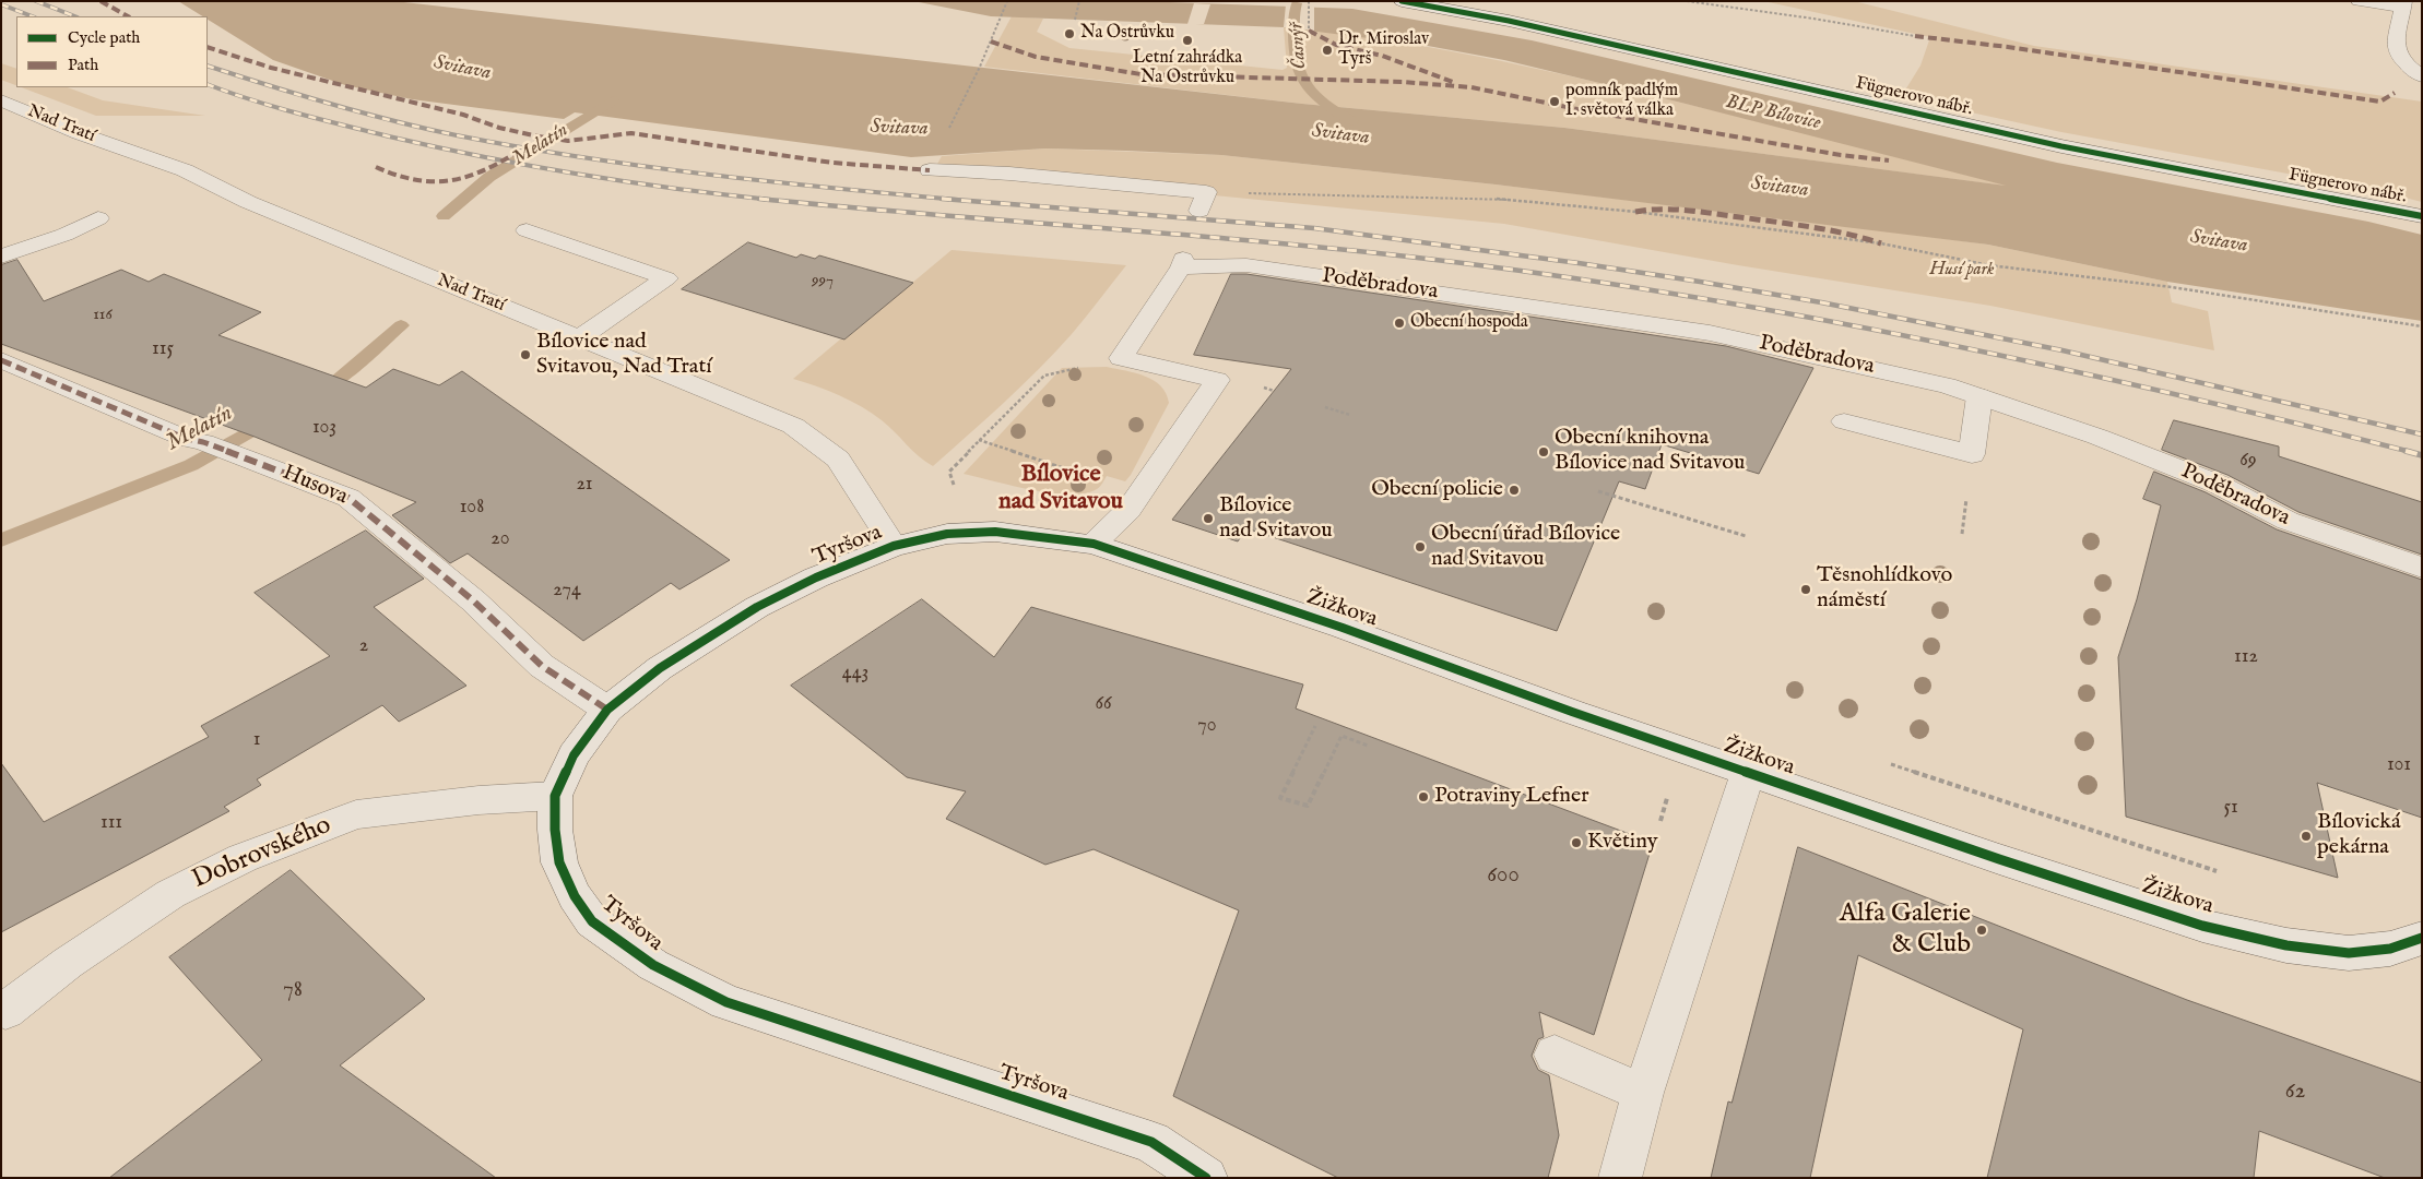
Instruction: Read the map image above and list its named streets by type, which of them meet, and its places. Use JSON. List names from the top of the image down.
{
  "streets": {
    "street": [
      "Fügnerovo nábř.",
      "Nad Tratí",
      "Poděbradova",
      "Husova",
      "Tyršova",
      "Žižkova",
      "Dobrovského"
    ]
  },
  "crossings": [
    ["Nad Tratí", "Tyršova"],
    ["Husova", "Tyršova"],
    ["Tyršova", "Žižkova"],
    ["Tyršova", "Dobrovského"]
  ],
  "districts": ["Bílovice nad Svitavou"],
  "water": [
    "Časnýř",
    "Svitava",
    "BLP Bílovice",
    "Melatín"
  ],
  "parks": ["Husí park"],
  "places": [
    "Na Ostrůvku",
    "Letní zahrádka Na Ostrůvku",
    "Dr. Miroslav Tyrš",
    "pomník padlým I. světová válka",
    "Obecní hospoda",
    "Bílovice nad Svitavou, Nad Tratí",
    "Obecní knihovna Bílovice nad Svitavou",
    "Obecní policie",
    "Bílovice nad Svitavou",
    "Obecní úřad Bílovice nad Svitavou",
    "Těsnohlídkovo náměstí",
    "Potraviny Lefner",
    "Bílovická pekárna",
    "Květiny",
    "Alfa Galerie & Club"
  ],
  "house_numbers": [
    "997",
    "116",
    "115",
    "103",
    "69",
    "21",
    "108",
    "20",
    "274",
    "2",
    "112",
    "443",
    "66",
    "70",
    "1",
    "101",
    "51",
    "111",
    "600",
    "78",
    "62"
  ],
  "legend": ["Cycle path", "Path"]
}
